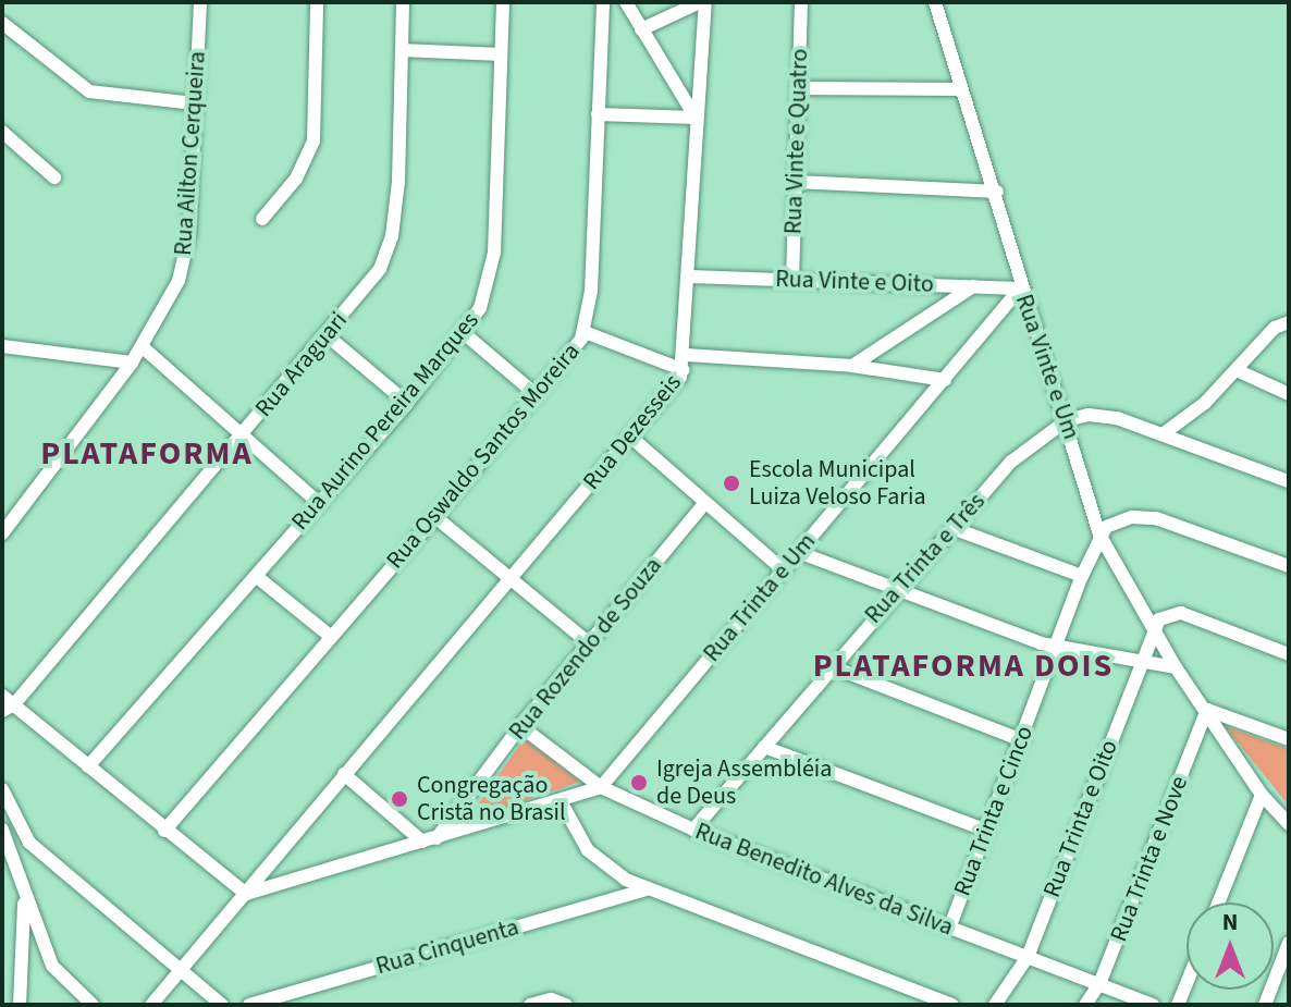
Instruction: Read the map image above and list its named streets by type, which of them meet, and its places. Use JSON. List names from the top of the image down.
{
  "streets": {
    "street": [
      "Rua Vinte e Quatro",
      "Rua Ailton Cerqueira",
      "Rua Vinte e Oito",
      "Rua Araguari",
      "Rua Vinte e Um",
      "Rua Aurino Pereira Marques",
      "Rua Dezesseis",
      "Rua Oswaldo Santos Moreira",
      "Rua Trinta e Três",
      "Rua Trinta e Um",
      "Rua Rozendo de Souza",
      "Rua Trinta e Cinco",
      "Rua Trinta e Oito",
      "Rua Trinta e Nove",
      "Rua Benedito Alves da Silva",
      "Rua Cinquenta"
    ]
  },
  "crossings": [
    ["Rua Vinte e Quatro", "Rua Vinte e Oito"],
    ["Rua Vinte e Oito", "Rua Vinte e Um"],
    ["Rua Vinte e Oito", "Rua Dezesseis"],
    ["Rua Vinte e Oito", "Rua Trinta e Um"],
    ["Rua Vinte e Um", "Rua Trinta e Três"],
    ["Rua Vinte e Um", "Rua Trinta e Um"],
    ["Rua Vinte e Um", "Rua Trinta e Cinco"],
    ["Rua Vinte e Um", "Rua Trinta e Oito"],
    ["Rua Vinte e Um", "Rua Trinta e Nove"],
    ["Rua Trinta e Três", "Rua Benedito Alves da Silva"],
    ["Rua Trinta e Um", "Rua Benedito Alves da Silva"],
    ["Rua Rozendo de Souza", "Rua Benedito Alves da Silva"],
    ["Rua Trinta e Cinco", "Rua Benedito Alves da Silva"],
    ["Rua Trinta e Oito", "Rua Benedito Alves da Silva"],
    ["Rua Trinta e Nove", "Rua Benedito Alves da Silva"]
  ],
  "districts": ["PLATAFORMA", "PLATAFORMA DOIS"],
  "places": ["Escola Municipal Luiza Veloso Faria", "Igreja Assembléia de Deus", "Congregação Cristã no Brasil"],
  "north": "top"
}
